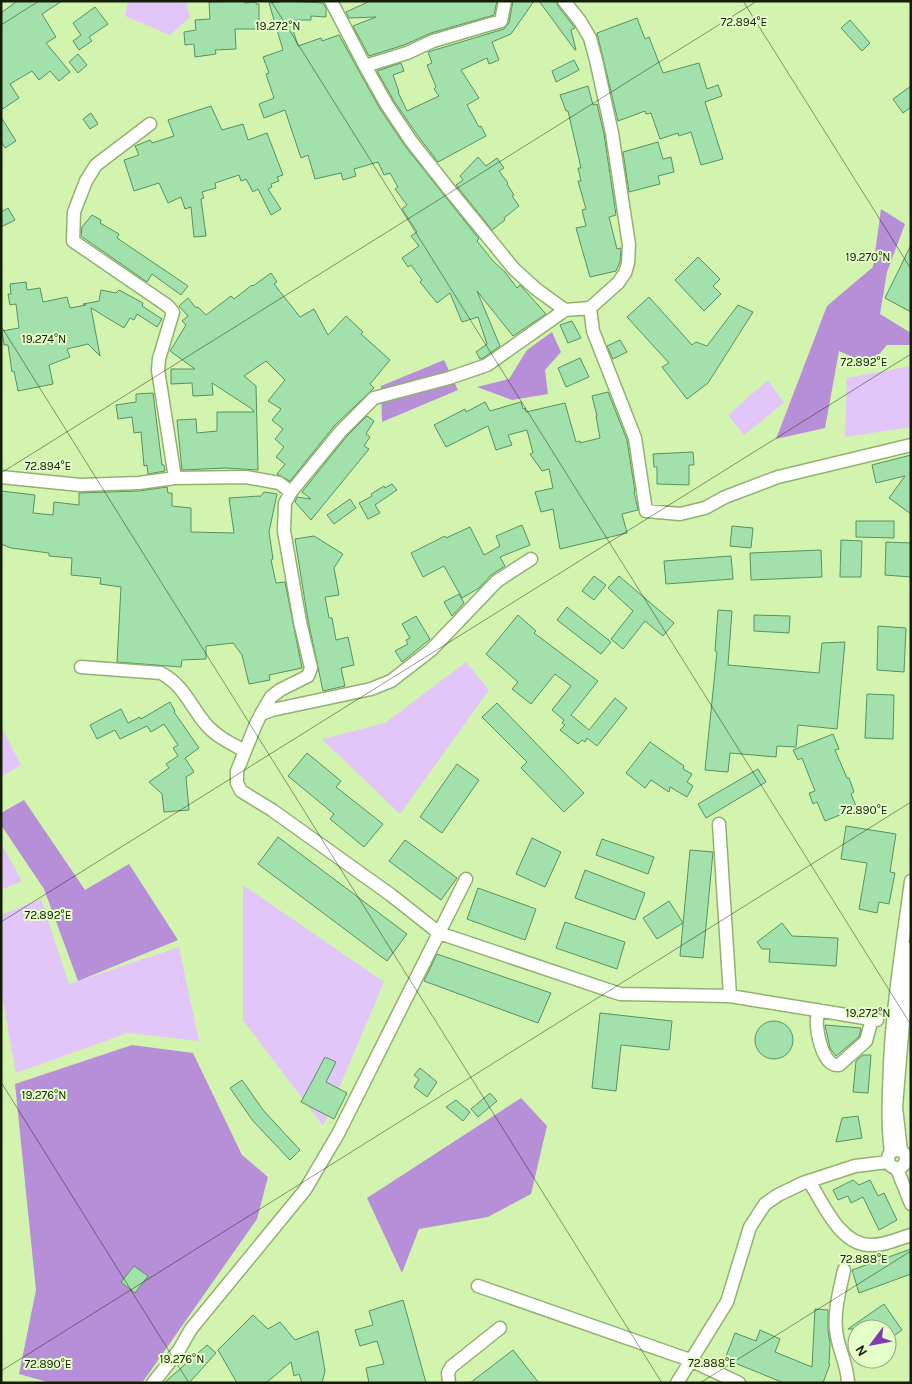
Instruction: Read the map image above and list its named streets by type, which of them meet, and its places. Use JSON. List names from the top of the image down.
{
  "north": "bottom left",
  "coordinates": [
    "72.894°E",
    "19.272°N",
    "19.270°N",
    "19.274°N",
    "72.892°E",
    "72.890°E",
    "19.276°N",
    "72.888°E"
  ]
}
